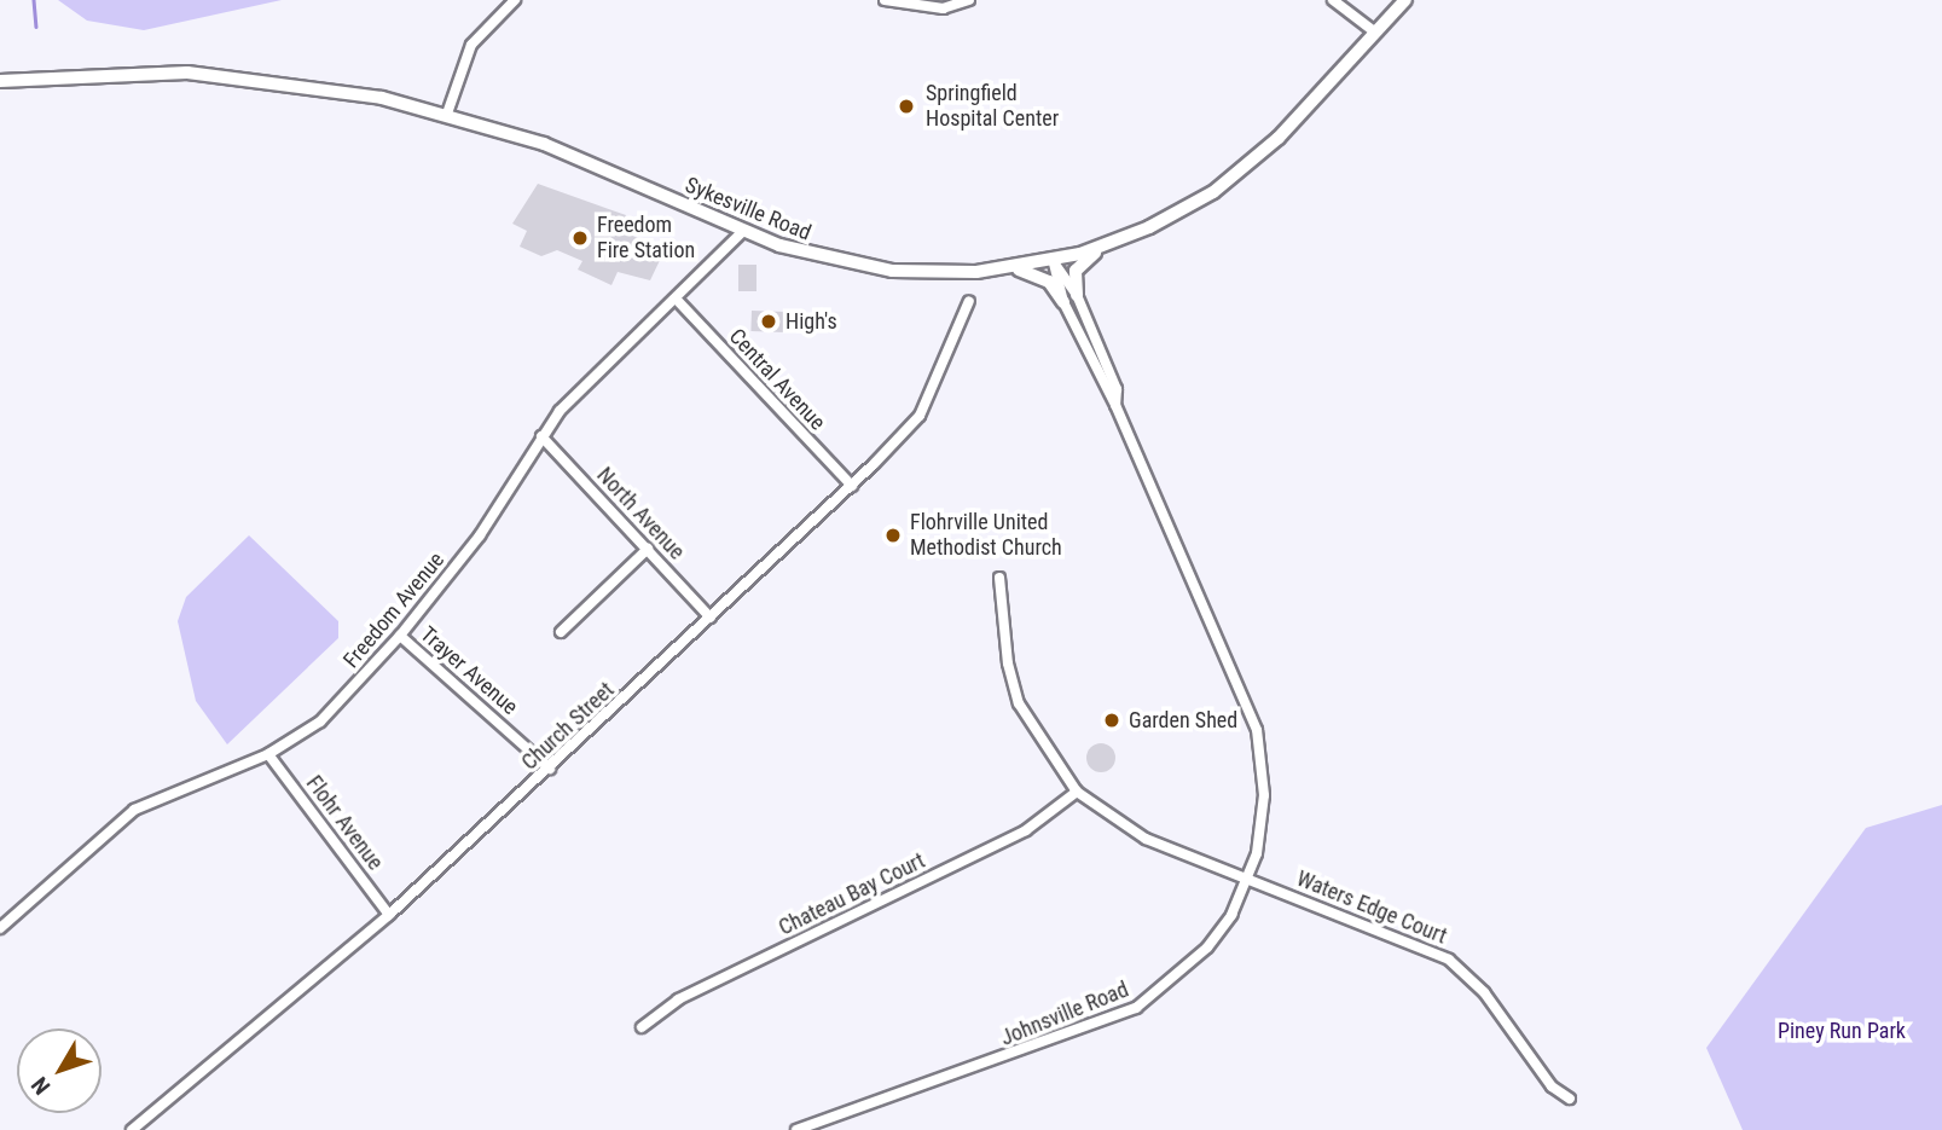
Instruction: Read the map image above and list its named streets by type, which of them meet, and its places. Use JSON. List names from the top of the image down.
{
  "streets": {
    "main road": ["Sykesville Road"],
    "street": [
      "Central Avenue",
      "North Avenue",
      "Freedom Avenue",
      "Trayer Avenue",
      "Church Street",
      "Flohr Avenue",
      "Chateau Bay Court",
      "Waters Edge Court",
      "Johnsville Road"
    ]
  },
  "crossings": [
    ["Sykesville Road", "Freedom Avenue"],
    ["Sykesville Road", "Johnsville Road"],
    ["Central Avenue", "Freedom Avenue"],
    ["Central Avenue", "Church Street"],
    ["North Avenue", "Freedom Avenue"],
    ["North Avenue", "Church Street"],
    ["Freedom Avenue", "Trayer Avenue"],
    ["Freedom Avenue", "Flohr Avenue"],
    ["Trayer Avenue", "Church Street"],
    ["Church Street", "Flohr Avenue"],
    ["Chateau Bay Court", "Waters Edge Court"],
    ["Waters Edge Court", "Johnsville Road"]
  ],
  "parks": ["Piney Run Park"],
  "places": [
    "Springfield Hospital Center",
    "Freedom Fire Station",
    "High's",
    "Flohrville United Methodist Church",
    "Garden Shed"
  ],
  "north": "bottom left"
}
